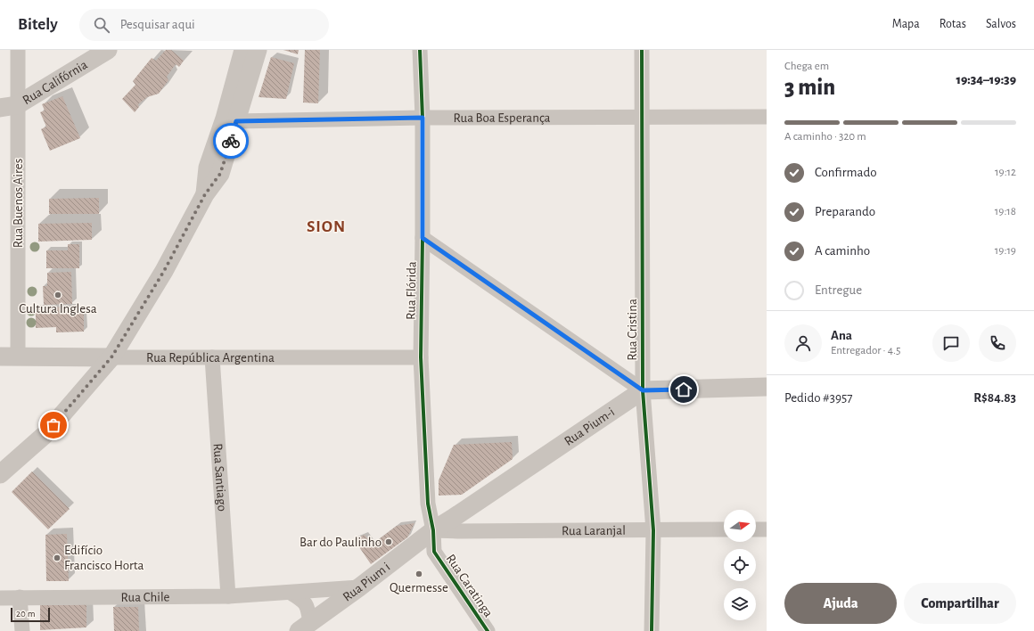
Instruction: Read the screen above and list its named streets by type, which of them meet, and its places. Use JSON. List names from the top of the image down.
{
  "streets": {
    "street": [
      "Rua Califórnia",
      "Rua Boa Esperança",
      "Rua Buenos Aires",
      "Rua Flórida",
      "Rua Cristina",
      "Rua República Argentina",
      "Rua Pium-i",
      "Rua Santiago",
      "Rua Laranjal",
      "Rua Pium i",
      "Rua Caratinga",
      "Rua Chile"
    ]
  },
  "crossings": [
    ["Rua Califórnia", "Rua Buenos Aires"],
    ["Rua Boa Esperança", "Rua Flórida"],
    ["Rua Boa Esperança", "Rua Cristina"],
    ["Rua Buenos Aires", "Rua República Argentina"],
    ["Rua Flórida", "Rua República Argentina"],
    ["Rua Flórida", "Rua Pium-i"],
    ["Rua Flórida", "Rua Pium i"],
    ["Rua Flórida", "Rua Caratinga"],
    ["Rua Cristina", "Rua Pium-i"],
    ["Rua Cristina", "Rua Laranjal"],
    ["Rua República Argentina", "Rua Santiago"],
    ["Rua Pium-i", "Rua Laranjal"],
    ["Rua Pium-i", "Rua Pium i"],
    ["Rua Pium-i", "Rua Caratinga"],
    ["Rua Santiago", "Rua Chile"],
    ["Rua Pium i", "Rua Caratinga"],
    ["Rua Pium i", "Rua Chile"]
  ],
  "districts": ["SION"],
  "places": [
    "Cultura Inglesa",
    "Bar do Paulinho",
    "Edifício Francisco Horta",
    "Quermesse"
  ],
  "scale_bar": "20 m",
  "north": "right",
  "page": {
    "header": "Bitely",
    "search": "Pesquisar aqui",
    "nav": ["Mapa", "Rotas", "Salvos"],
    "heading": ["3 min", "Chega em", "19:34–19:39"],
    "panel": [
      "Ana",
      "Entregador · 4.5",
      "Pedido #3957",
      "R$84.83"
    ],
    "bar": "A caminho · 320 m",
    "list": [
      ["Confirmado", "19:12"],
      ["Preparando", "19:18"],
      ["A caminho", "19:19"],
      "Entregue"
    ],
    "buttons": ["Ajuda", "Compartilhar"],
    "scale": "20 m"
  }
}
